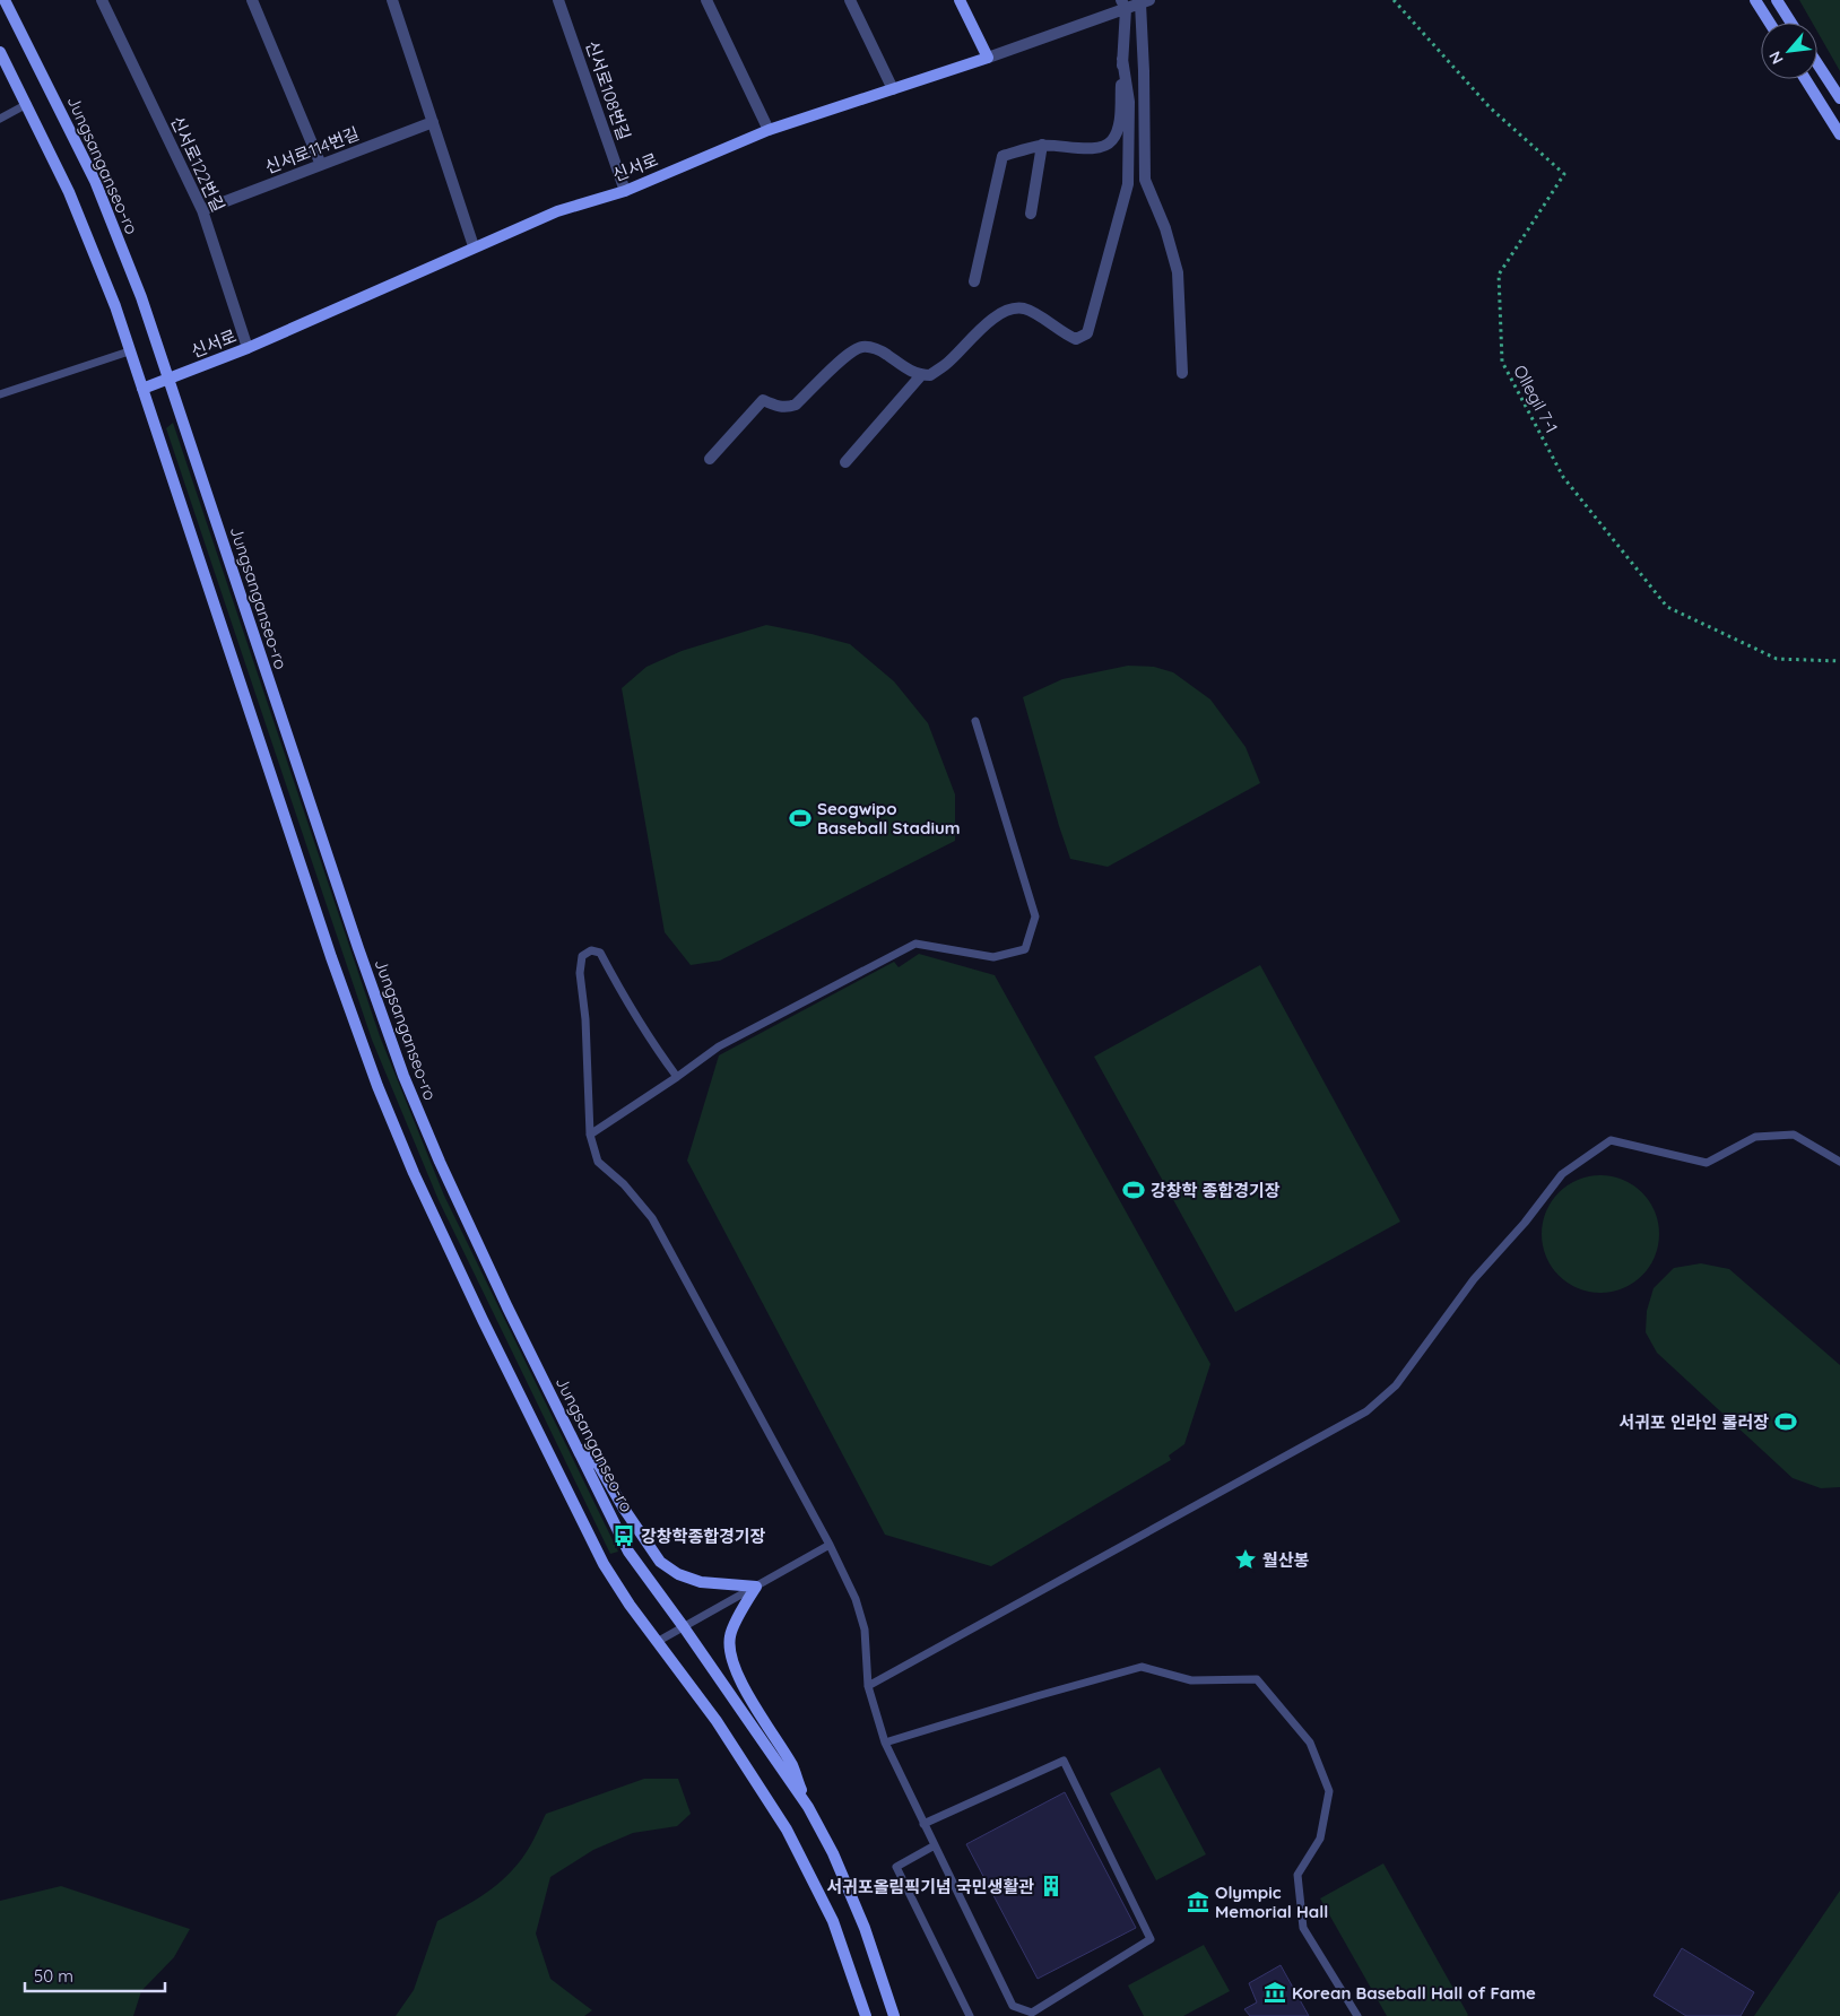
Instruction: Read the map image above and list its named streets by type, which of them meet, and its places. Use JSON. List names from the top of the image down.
{
  "streets": {
    "main road": ["Jungsanganseo-ro", "신서로"],
    "street": ["신서로108번길", "신서로114번길", "신서로122번길"],
    "path": ["Ollegil 7-1"]
  },
  "crossings": [
    ["신서로108번길", "신서로"],
    ["신서로114번길", "신서로122번길"],
    ["신서로122번길", "신서로"],
    ["Jungsanganseo-ro", "신서로"]
  ],
  "places": {
    "sports": ["Seogwipo Baseball Stadium", "강창학 종합경기장", "서귀포 인라인 롤러장"],
    "bus stop": ["강창학종합경기장"],
    "place": ["월산봉"],
    "building": ["서귀포올림픽기념 국민생활관"],
    "museum": ["Olympic Memorial Hall", "Korean Baseball Hall of Fame"]
  },
  "scale_bar": "50 m",
  "north": "bottom left"
}
